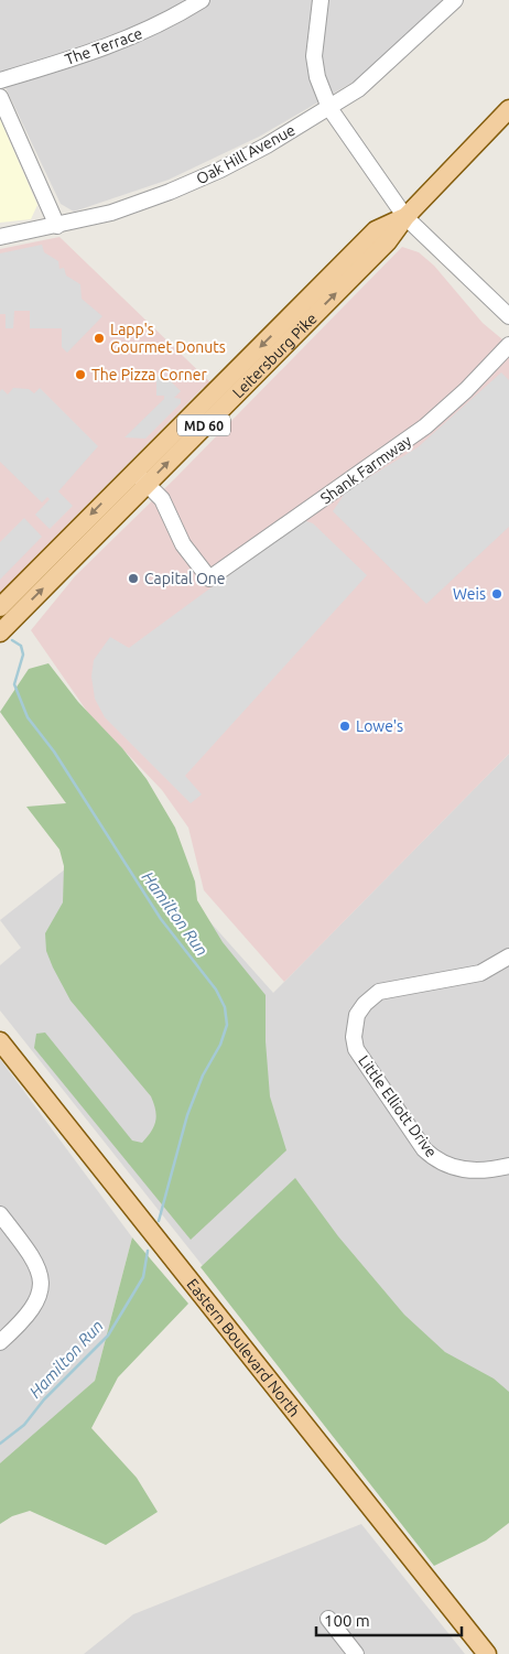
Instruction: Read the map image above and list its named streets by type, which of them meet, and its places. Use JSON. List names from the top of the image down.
{
  "streets": {
    "main road": ["Leitersburg Pike", "MD 60", "Eastern Boulevard North"],
    "street": [
      "The Terrace",
      "Oak Hill Avenue",
      "Shank Farmway",
      "Little Elliott Drive"
    ]
  },
  "crossings": [
    ["Leitersburg Pike", "Shank Farmway"]
  ],
  "water": ["Hamilton Run"],
  "places": [
    "Lapp's Gourmet Donuts",
    "The Pizza Corner",
    "Capital One",
    "Weis",
    "Lowe's"
  ],
  "scale_bar": "100 m"
}
